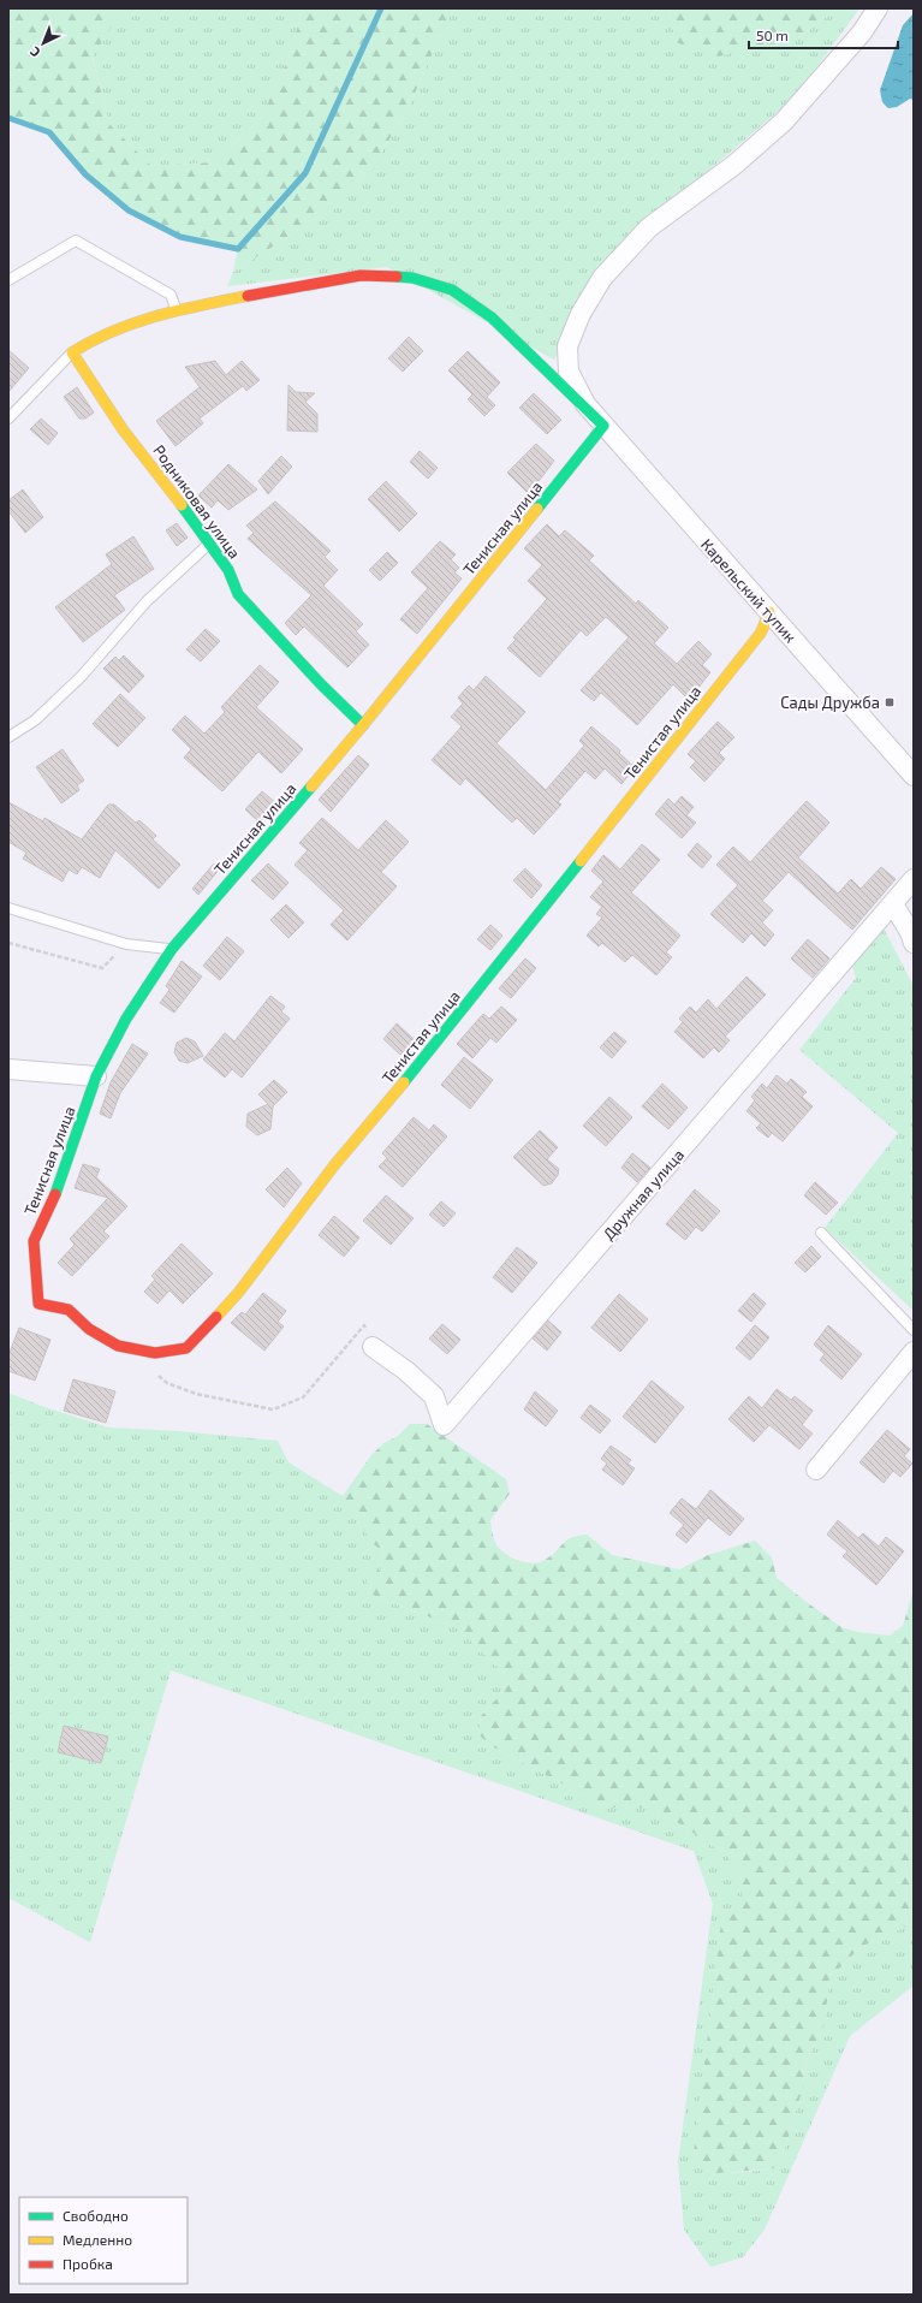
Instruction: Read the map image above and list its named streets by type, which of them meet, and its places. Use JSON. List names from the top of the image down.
{
  "streets": {
    "street": [
      "Родниковая улица",
      "Тенисная улица",
      "Карельский тупик",
      "Тенистая улица",
      "Дружная улица"
    ]
  },
  "crossings": [
    ["Родниковая улица", "Тенисная улица"],
    ["Тенисная улица", "Карельский тупик"],
    ["Тенисная улица", "Тенистая улица"],
    ["Карельский тупик", "Тенистая улица"]
  ],
  "places": {
    "transit": ["Сады Дружба"]
  },
  "legend": ["Свободно", "Медленно", "Пробка"],
  "scale_bar": "50 m",
  "north": "bottom left"
}
